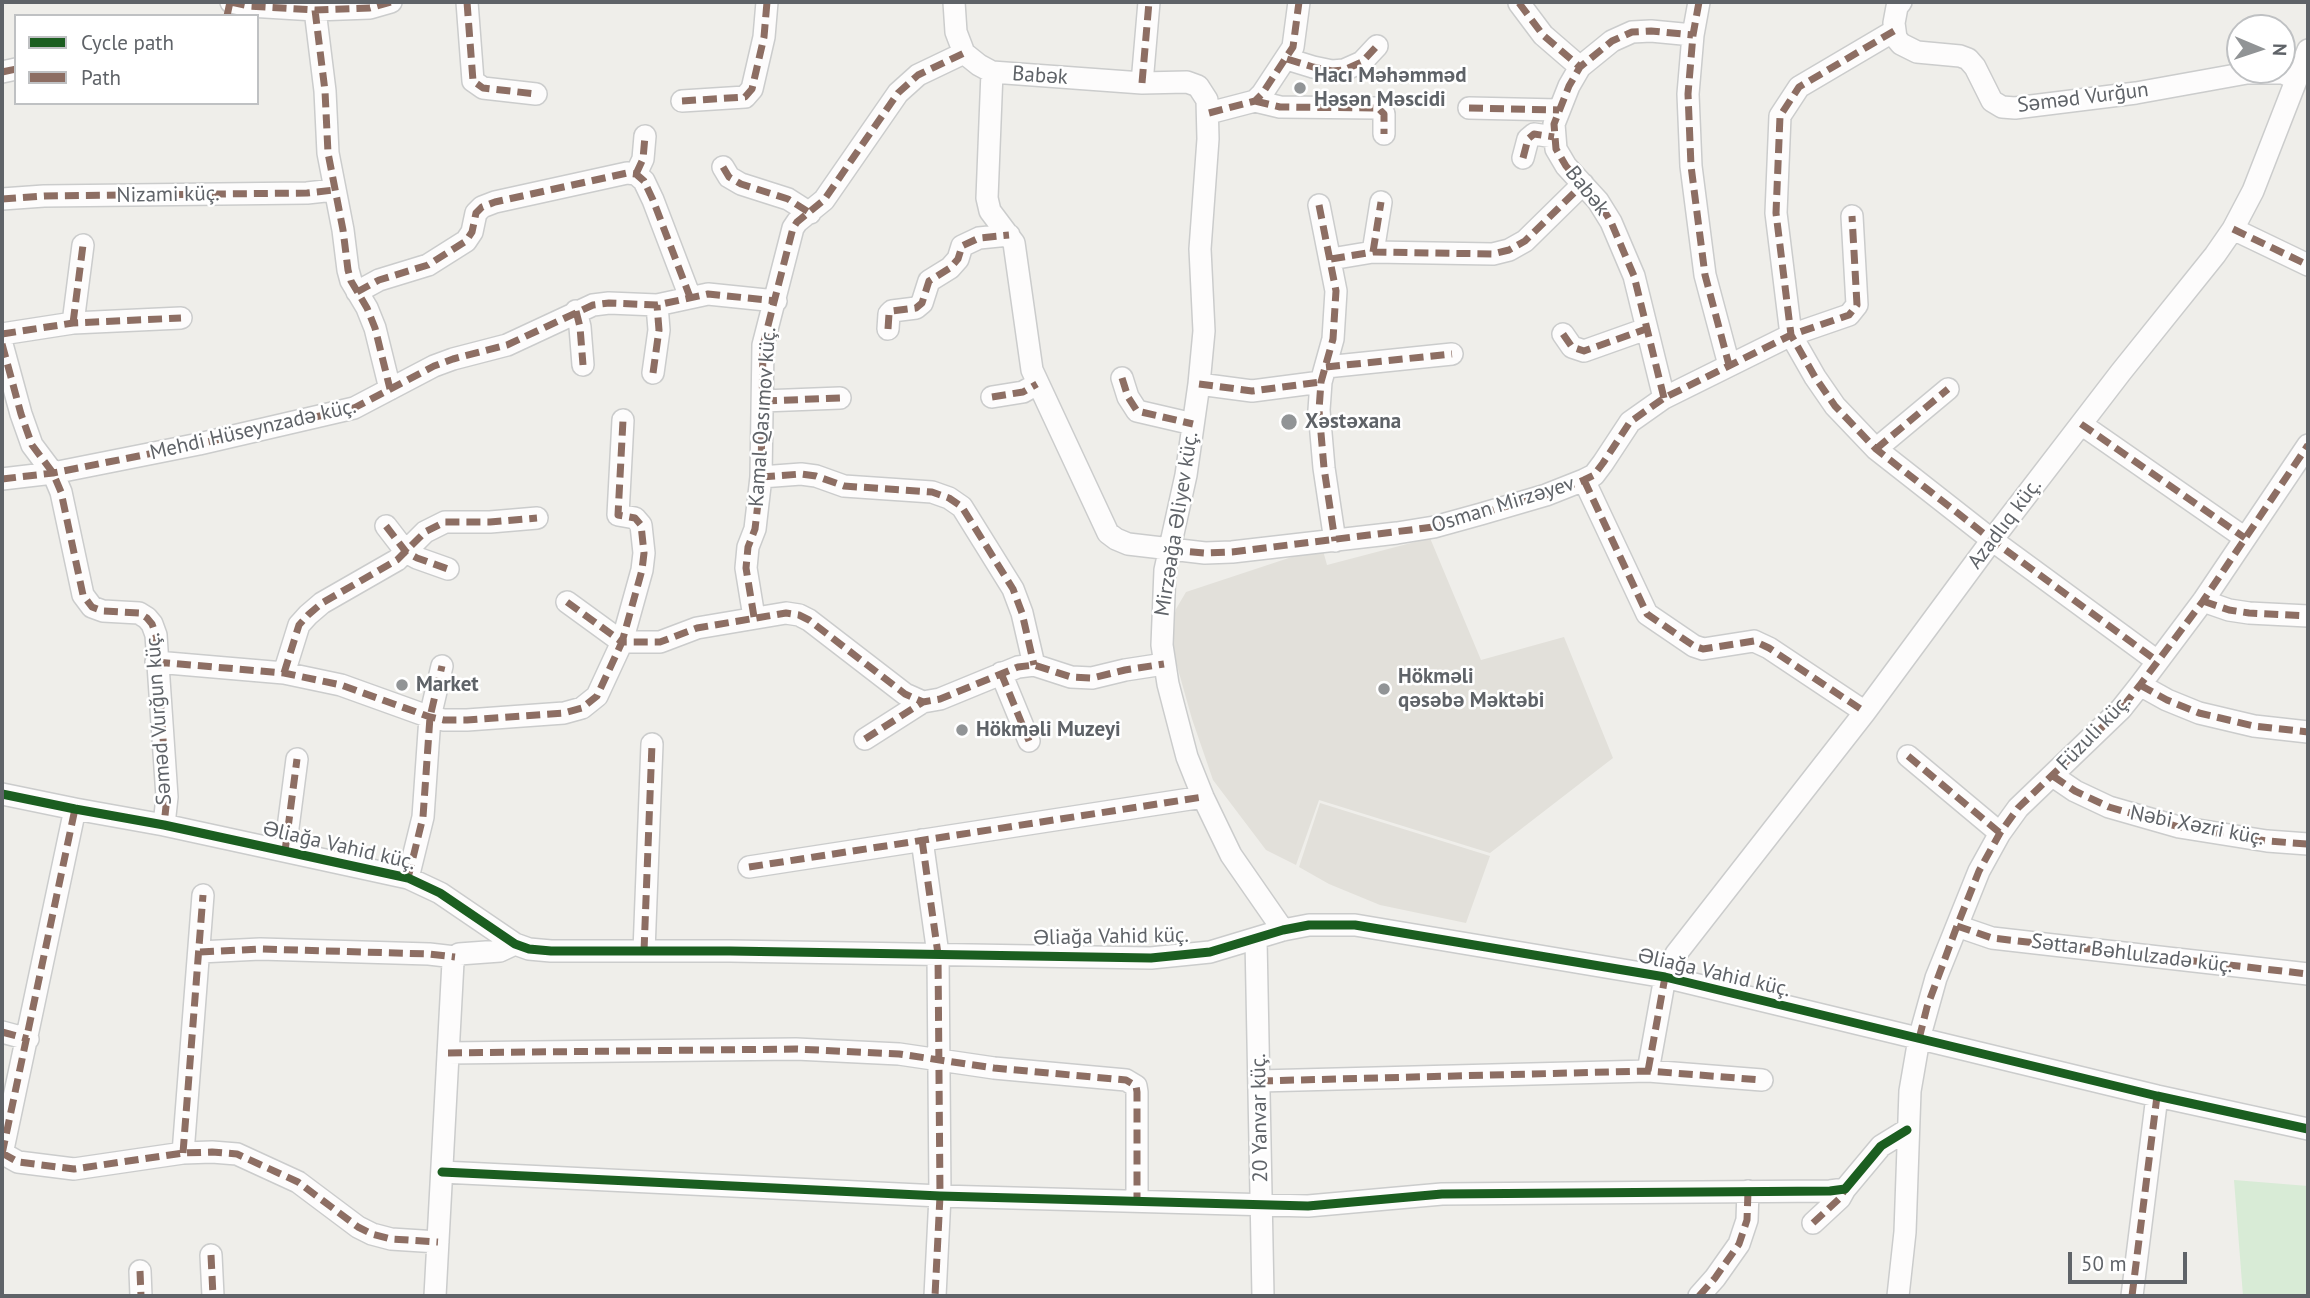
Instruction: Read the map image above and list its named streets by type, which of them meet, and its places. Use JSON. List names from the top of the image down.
{
  "streets": {
    "street": [
      "Babək",
      "Səməd Vurğun",
      "Nizami küç.",
      "Kamal Qasımov küç.",
      "Mehdi Hüseynzadə küç.",
      "Osman Mirzəyev",
      "Mirzəağa Əliyev küç.",
      "Azadlıq küç.",
      "Səməd Vurğun küç.",
      "Füzuli küç.",
      "Nəbi Xəzri küç.",
      "Əliağa Vahid küç.",
      "Səttar Bəhlulzadə küç.",
      "20 Yanvar küç."
    ]
  },
  "crossings": [
    ["Babək", "Kamal Qasımov küç."],
    ["Babək", "Osman Mirzəyev"],
    ["Babək", "Mirzəağa Əliyev küç."],
    ["Kamal Qasımov küç.", "Mehdi Hüseynzadə küç."],
    ["Mehdi Hüseynzadə küç.", "Səməd Vurğun küç."],
    ["Osman Mirzəyev", "Mirzəağa Əliyev küç."],
    ["Mirzəağa Əliyev küç.", "Əliağa Vahid küç."],
    ["Azadlıq küç.", "Əliağa Vahid küç."],
    ["Səməd Vurğun küç.", "Əliağa Vahid küç."],
    ["Füzuli küç.", "Nəbi Xəzri küç."],
    ["Füzuli küç.", "Əliağa Vahid küç."],
    ["Füzuli küç.", "Səttar Bəhlulzadə küç."],
    ["Əliağa Vahid küç.", "20 Yanvar küç."]
  ],
  "places": [
    "Hacı Məhəmməd Həsən Məscidi",
    "Xəstəxana",
    "Market",
    "Hökməli qəsəbə Məktəbi",
    "Hökməli Muzeyi"
  ],
  "legend": ["Cycle path", "Path"],
  "scale_bar": "50 m",
  "north": "right"
}
